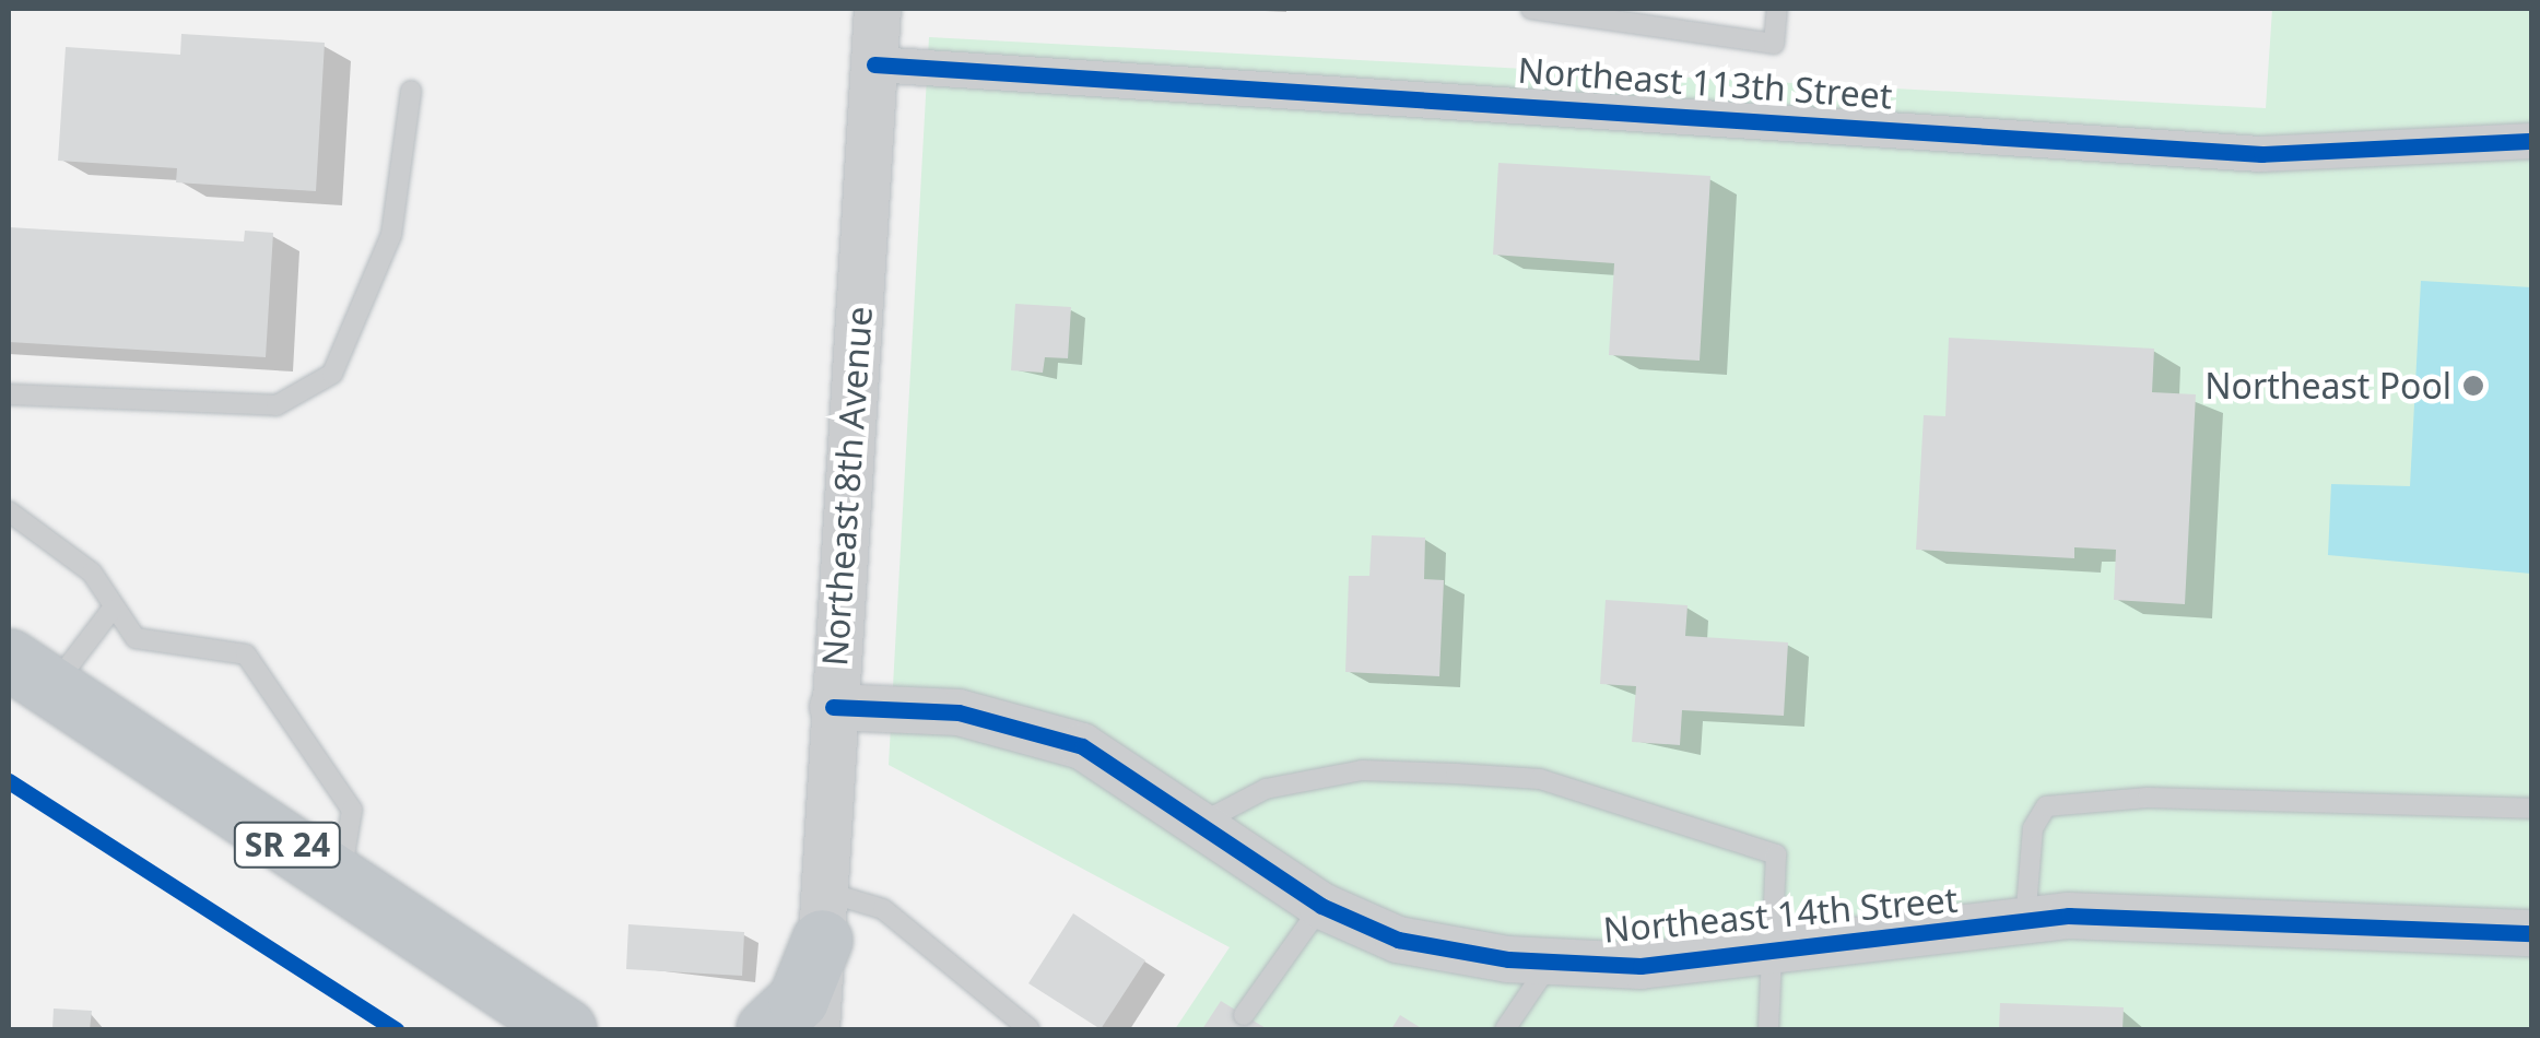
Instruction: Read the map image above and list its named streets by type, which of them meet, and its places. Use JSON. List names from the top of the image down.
{
  "streets": {
    "highway": ["SR 24"],
    "street": ["Northeast 113th Street", "Northeast 8th Avenue", "Northeast 14th Street"]
  },
  "crossings": [
    ["Northeast 113th Street", "Northeast 8th Avenue"],
    ["Northeast 8th Avenue", "Northeast 14th Street"]
  ],
  "places": ["Northeast Pool"]
}
